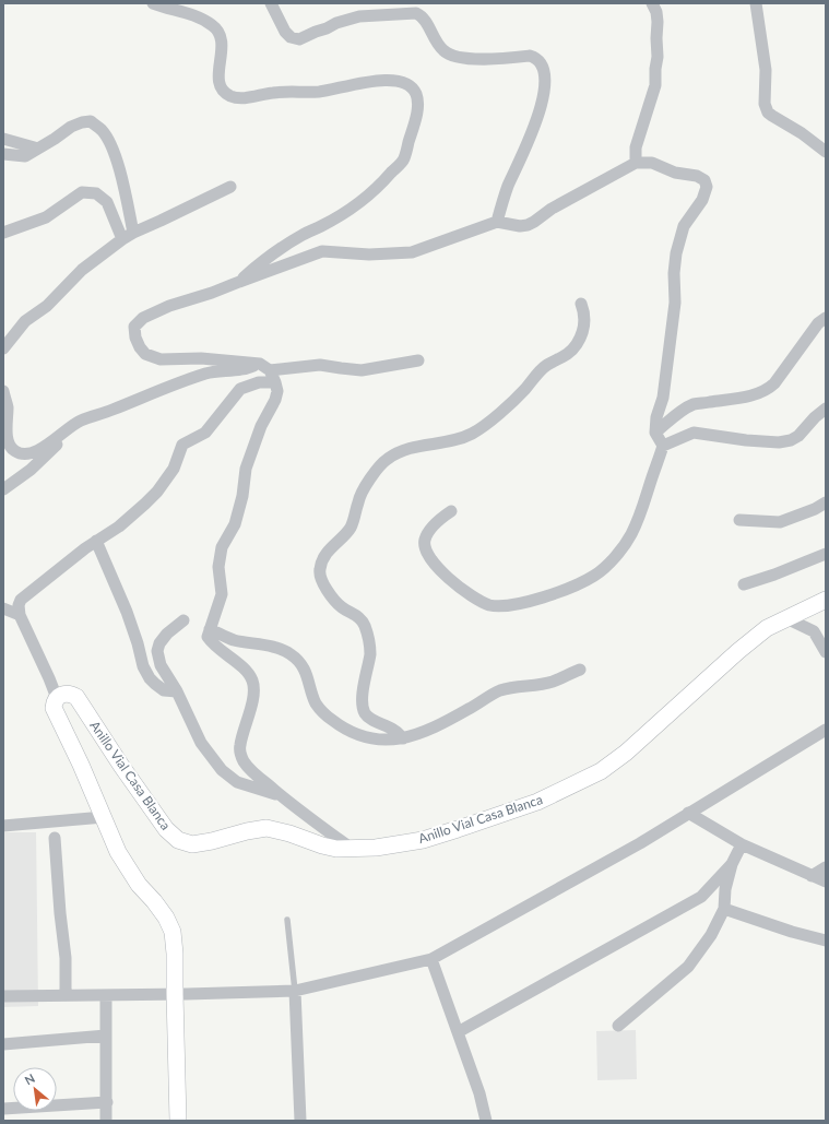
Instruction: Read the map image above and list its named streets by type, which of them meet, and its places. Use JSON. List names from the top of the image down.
{
  "streets": {
    "main road": ["Anillo Vial Casa Blanca"]
  },
  "north": "top left"
}
